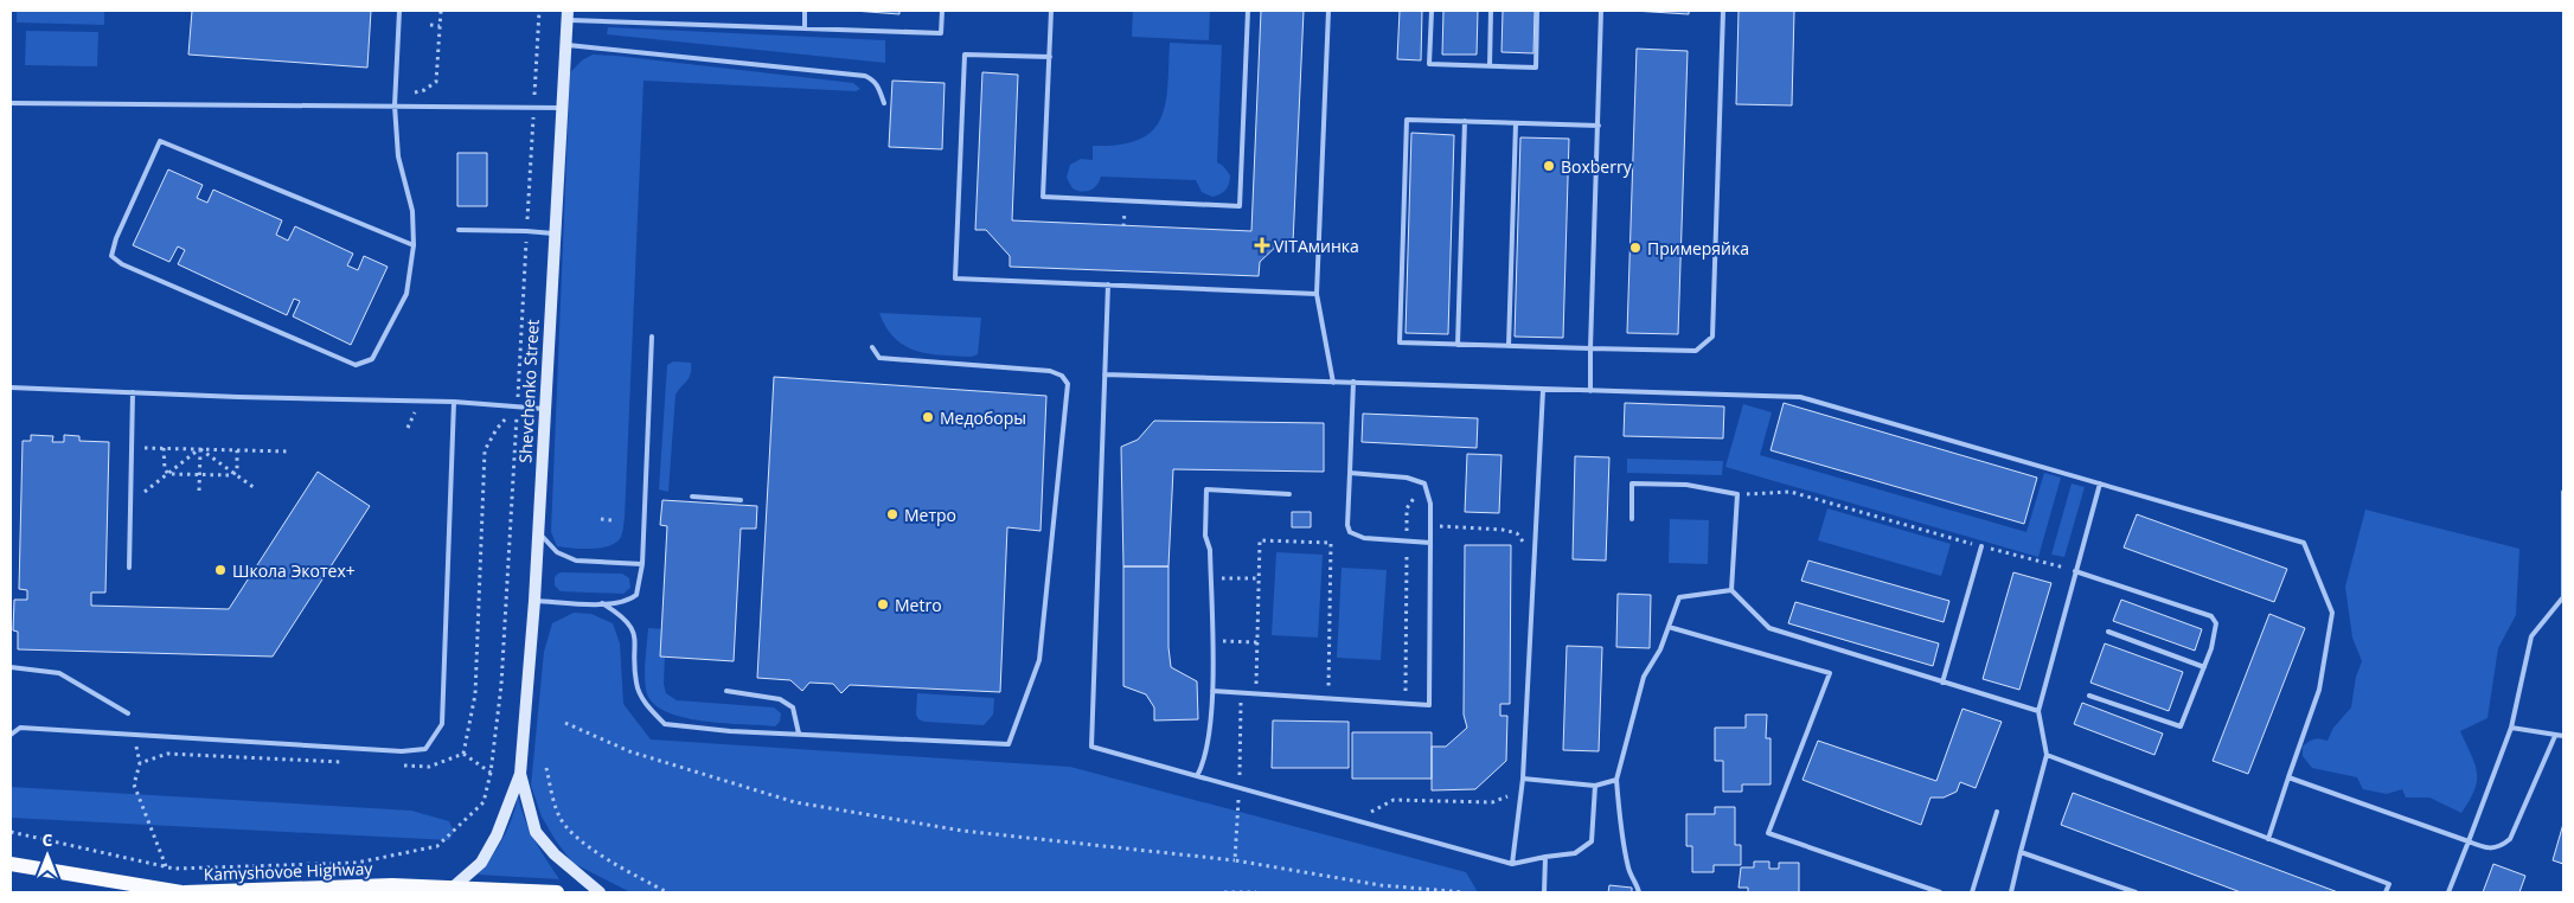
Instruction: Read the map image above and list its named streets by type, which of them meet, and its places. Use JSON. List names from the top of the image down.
{
  "streets": {
    "main road": ["Shevchenko Street", "Kamyshovoe Highway"]
  },
  "crossings": [
    ["Shevchenko Street", "Kamyshovoe Highway"]
  ],
  "places": {
    "other": [
      "Boxberry",
      "Примеряйка",
      "Медоборы",
      "Метро",
      "Школа Экотех+",
      "Metro"
    ],
    "health": ["VITAминка"]
  },
  "north": "top"
}
